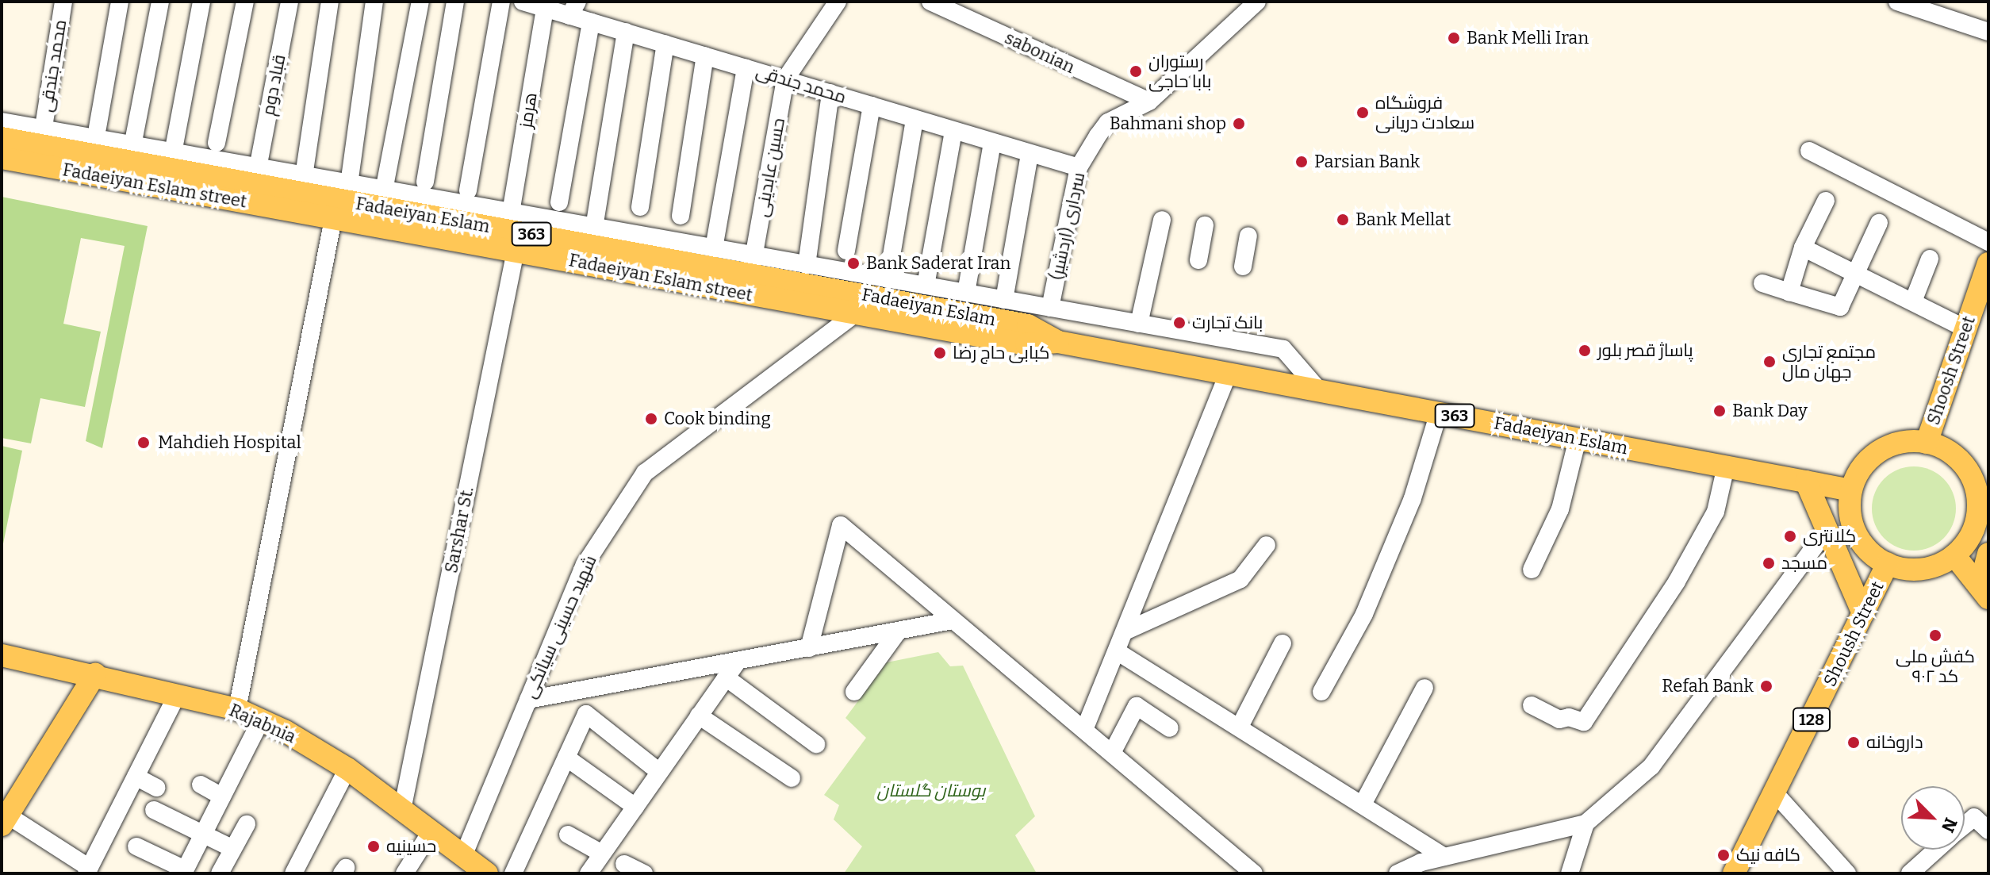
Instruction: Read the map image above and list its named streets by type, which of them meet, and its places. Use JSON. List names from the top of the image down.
{
  "streets": {
    "main road": [
      "Fadaeiyan Eslam street",
      "Fadaeiyan Eslam",
      "363",
      "Shoosh Street",
      "Shoush Street",
      "128",
      "Rajabnia"
    ],
    "street": [
      "sabonian",
      "محمد جندقی",
      "قباد دوم",
      "هرمز",
      "حسین عابدینی",
      "سرداری (اردشیر)",
      "Sarshar St.",
      "شهید حسینی سیانکی"
    ]
  },
  "crossings": [
    ["sabonian", "سرداری (اردشیر)"],
    ["محمد جندقی", "هرمز"],
    ["محمد جندقی", "حسین عابدینی"],
    ["محمد جندقی", "Fadaeiyan Eslam"],
    ["محمد جندقی", "سرداری (اردشیر)"],
    ["حسین عابدینی", "Fadaeiyan Eslam"],
    ["Fadaeiyan Eslam street", "Fadaeiyan Eslam"],
    ["Fadaeiyan Eslam street", "Sarshar St."],
    ["Fadaeiyan Eslam street", "شهید حسینی سیانکی"],
    ["Fadaeiyan Eslam", "Shoosh Street"],
    ["Fadaeiyan Eslam", "Shoush Street"],
    ["Shoosh Street", "Shoush Street"],
    ["Sarshar St.", "Rajabnia"],
    ["شهید حسینی سیانکی", "Rajabnia"]
  ],
  "parks": ["بوستان گلستان"],
  "places": [
    "Bank Melli Iran",
    "رستوران بابا حاجی",
    "فروشگاه سعادت دریانی",
    "Bahmani shop",
    "Parsian Bank",
    "Bank Mellat",
    "Bank Saderat Iran",
    "بانک تجارت",
    "پاساژ قصر بلور",
    "کبابی حاج رضا",
    "مجتمع تجاری جهان مال",
    "Bank Day",
    "Cook binding",
    "Mahdieh Hospital",
    "کلانتری",
    "مسجد",
    "کفش ملی کد ۹۰۲",
    "Refah Bank",
    "داروخانه",
    "حسینیه",
    "کافه نیک"
  ],
  "north": "bottom right"
}
